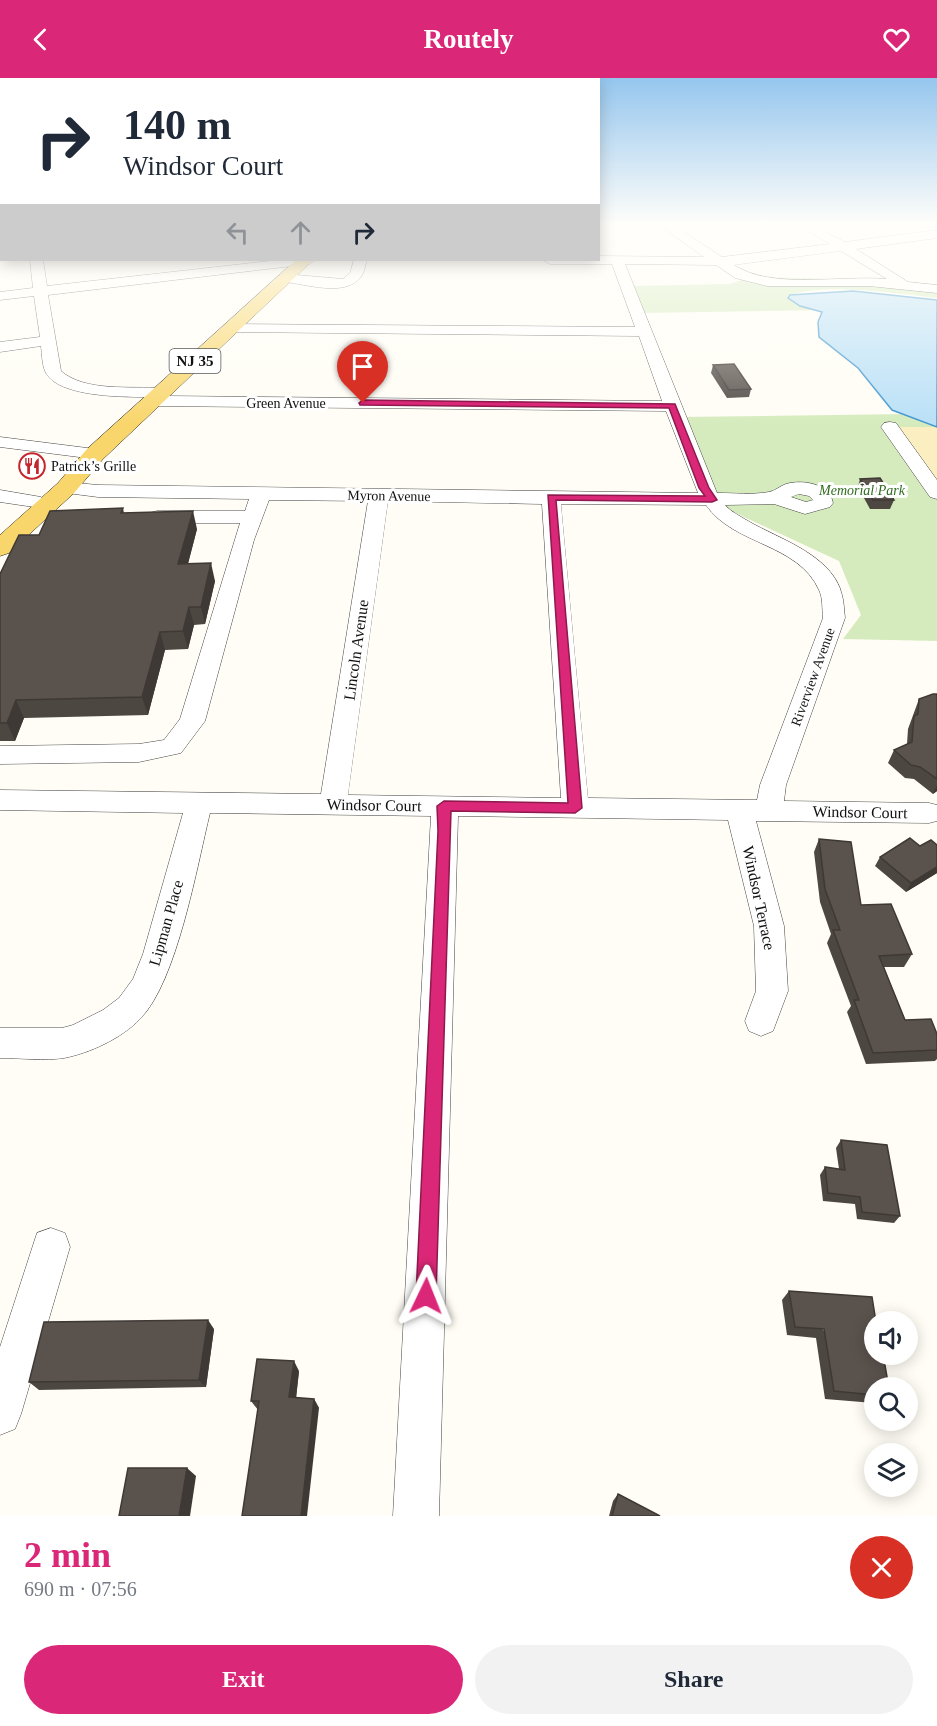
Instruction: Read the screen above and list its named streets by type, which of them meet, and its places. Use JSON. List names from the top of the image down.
{
  "streets": {
    "main road": ["NJ 35"],
    "street": [
      "Green Avenue",
      "Myron Avenue",
      "Lincoln Avenue",
      "Riverview Avenue",
      "Windsor Court",
      "Windsor Terrace",
      "Lipman Place"
    ]
  },
  "crossings": [
    ["NJ 35", "Green Avenue"],
    ["NJ 35", "Myron Avenue"],
    ["Green Avenue", "Riverview Avenue"],
    ["Myron Avenue", "Lincoln Avenue"],
    ["Myron Avenue", "Riverview Avenue"],
    ["Lincoln Avenue", "Windsor Court"],
    ["Riverview Avenue", "Windsor Court"],
    ["Windsor Court", "Windsor Terrace"],
    ["Windsor Court", "Lipman Place"]
  ],
  "parks": ["Memorial Park"],
  "places": {
    "restaurant": ["Patrick’s Grille"]
  },
  "page": {
    "header": "Routely",
    "turn": ["140 m", "Windsor Court"],
    "heading": ["2 min", "690 m · 07:56"],
    "buttons": ["Exit", "Share"]
  }
}
